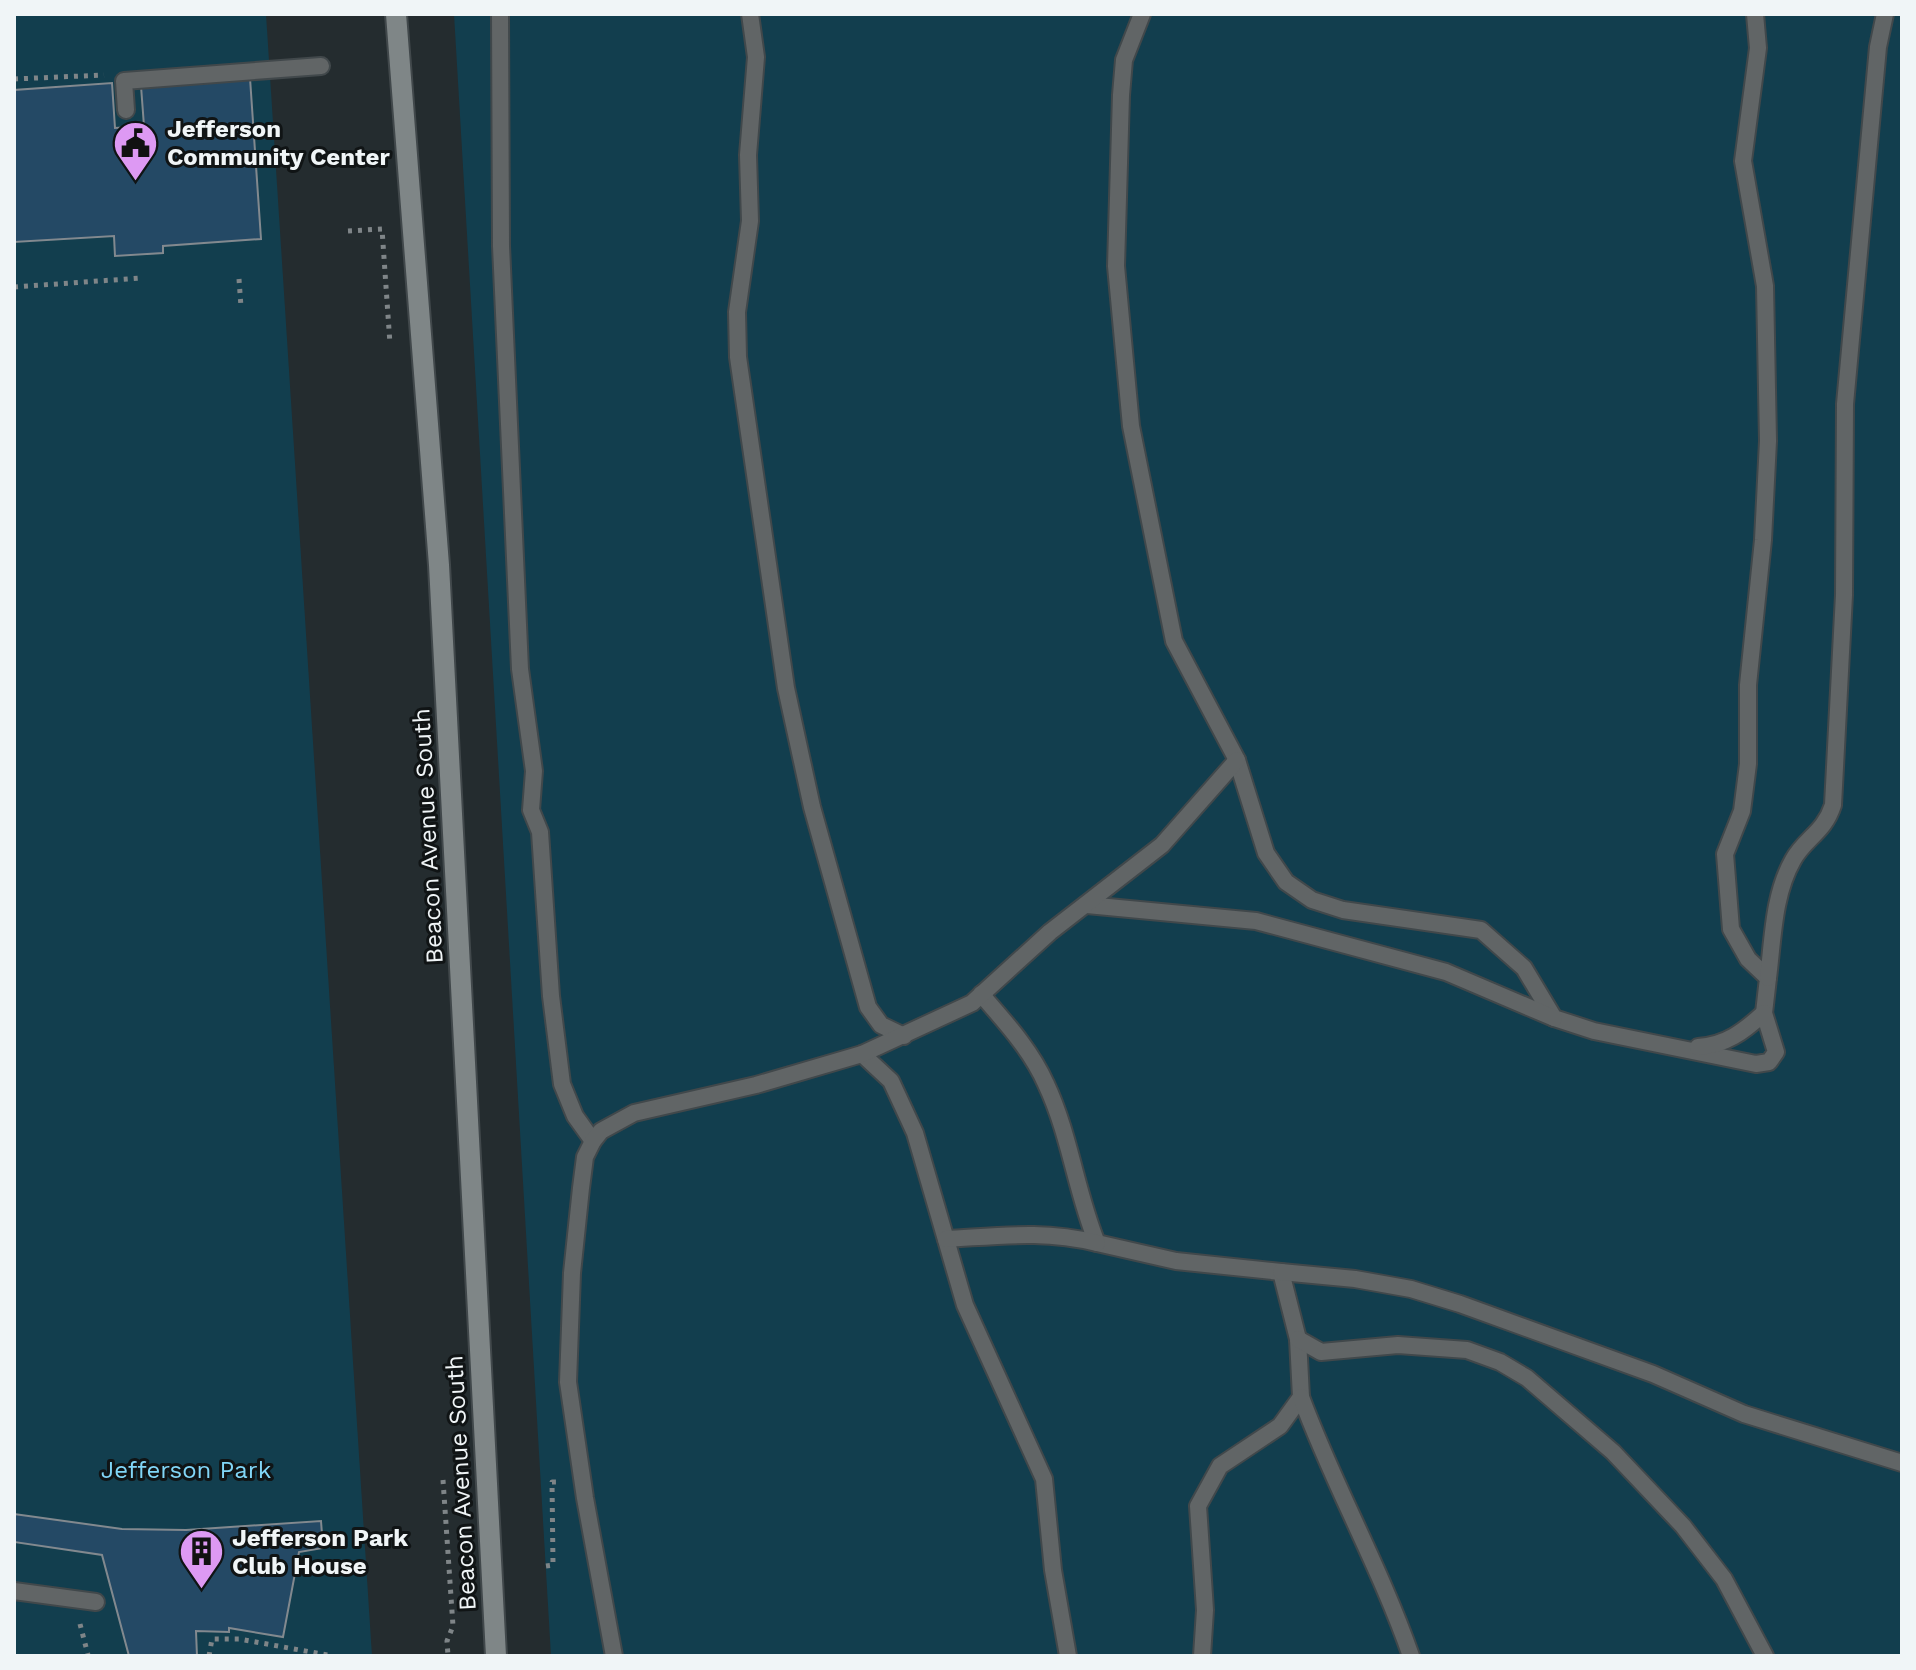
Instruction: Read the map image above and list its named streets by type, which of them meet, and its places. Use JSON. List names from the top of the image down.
{
  "streets": {
    "main road": ["Beacon Avenue South"]
  },
  "parks": ["Jefferson Park"],
  "places": {
    "public building": ["Jefferson Community Center"],
    "building": ["Jefferson Park Club House"]
  }
}
